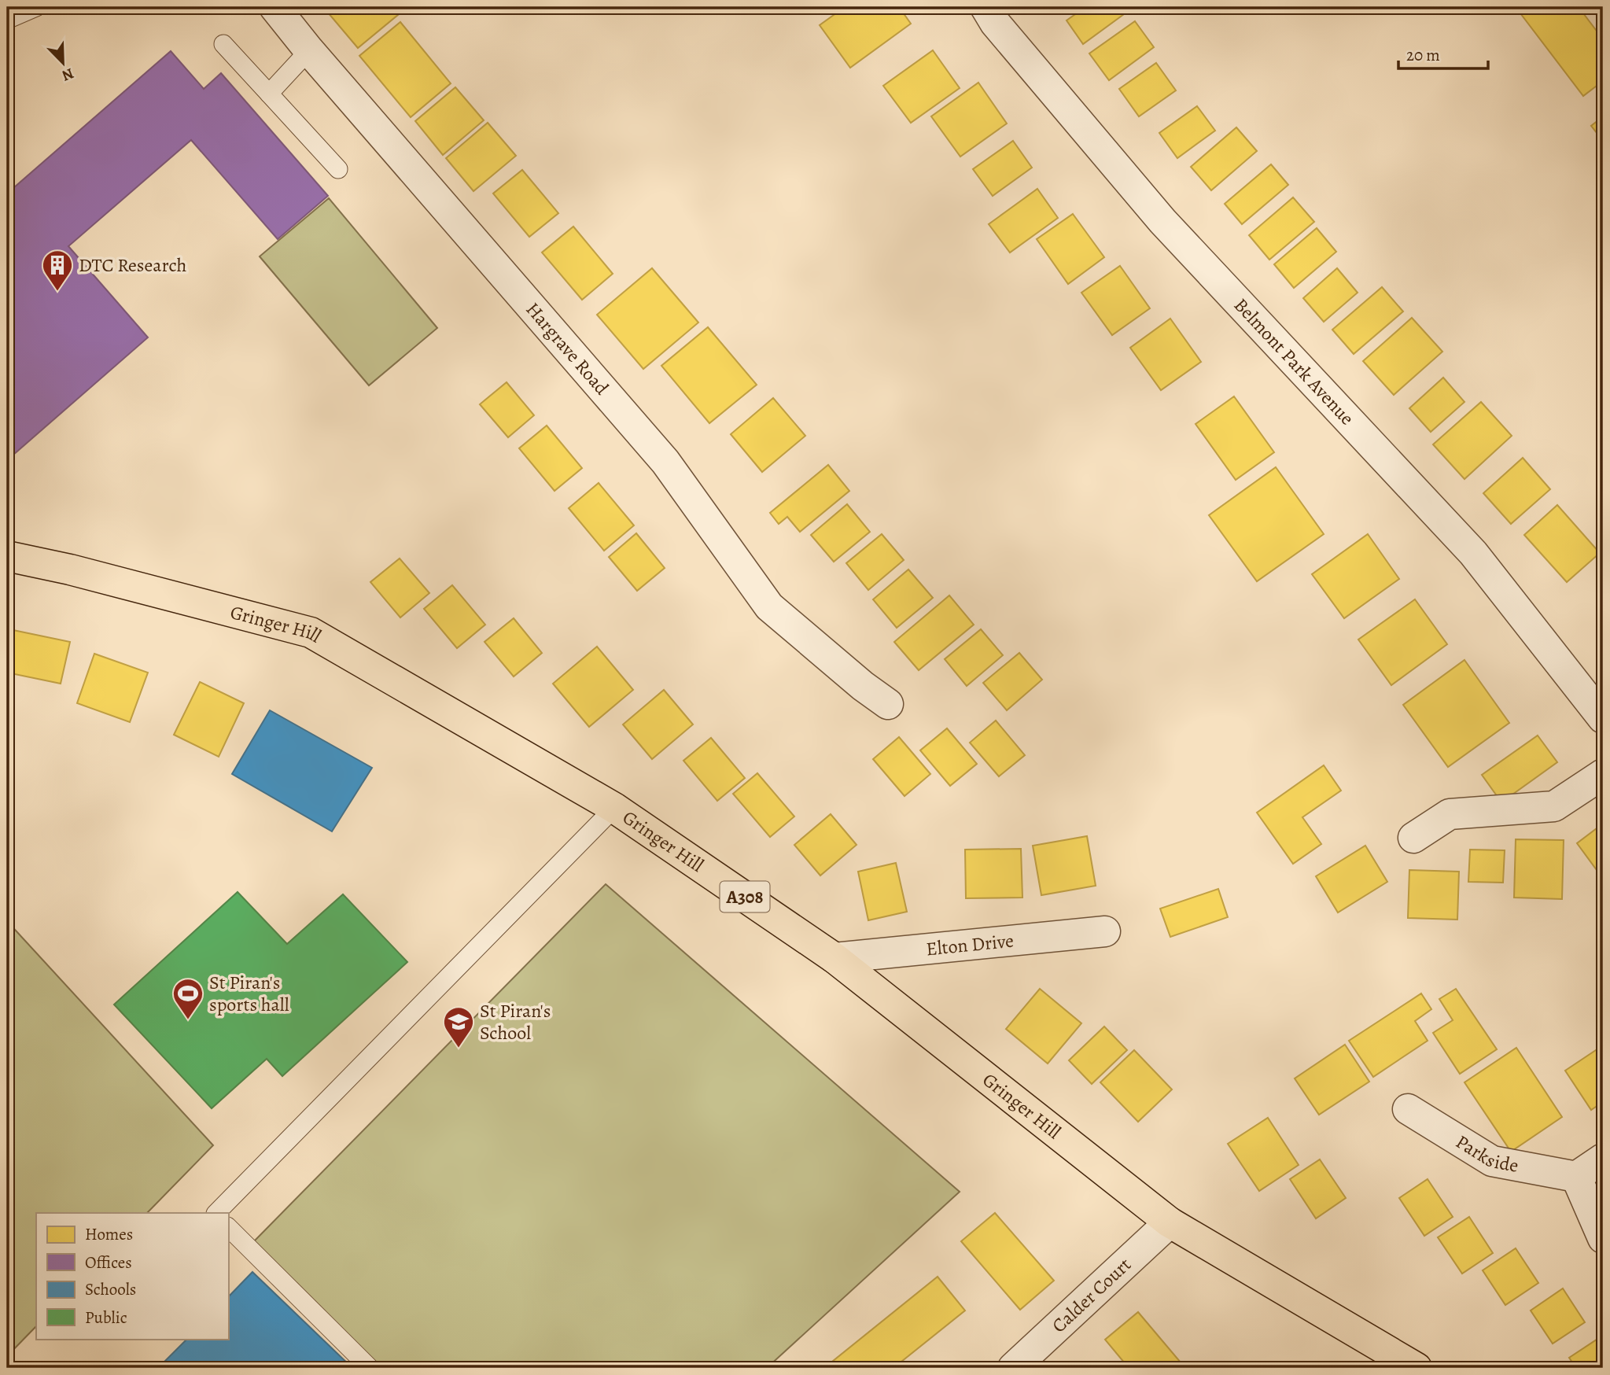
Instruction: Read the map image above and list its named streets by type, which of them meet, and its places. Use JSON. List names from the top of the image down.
{
  "streets": {
    "main road": ["Gringer Hill", "A308"],
    "street": [
      "Hargrave Road",
      "Belmont Park Avenue",
      "Elton Drive",
      "Parkside",
      "Calder Court"
    ]
  },
  "crossings": [
    ["Gringer Hill", "Elton Drive"],
    ["Gringer Hill", "Calder Court"]
  ],
  "places": {
    "building": ["DTC Research"],
    "sports": ["St Piran's sports hall"],
    "school or university": ["St Piran's School"]
  },
  "legend": [
    "Homes",
    "Offices",
    "Schools",
    "Public"
  ],
  "scale_bar": "20 m",
  "north": "bottom right"
}
